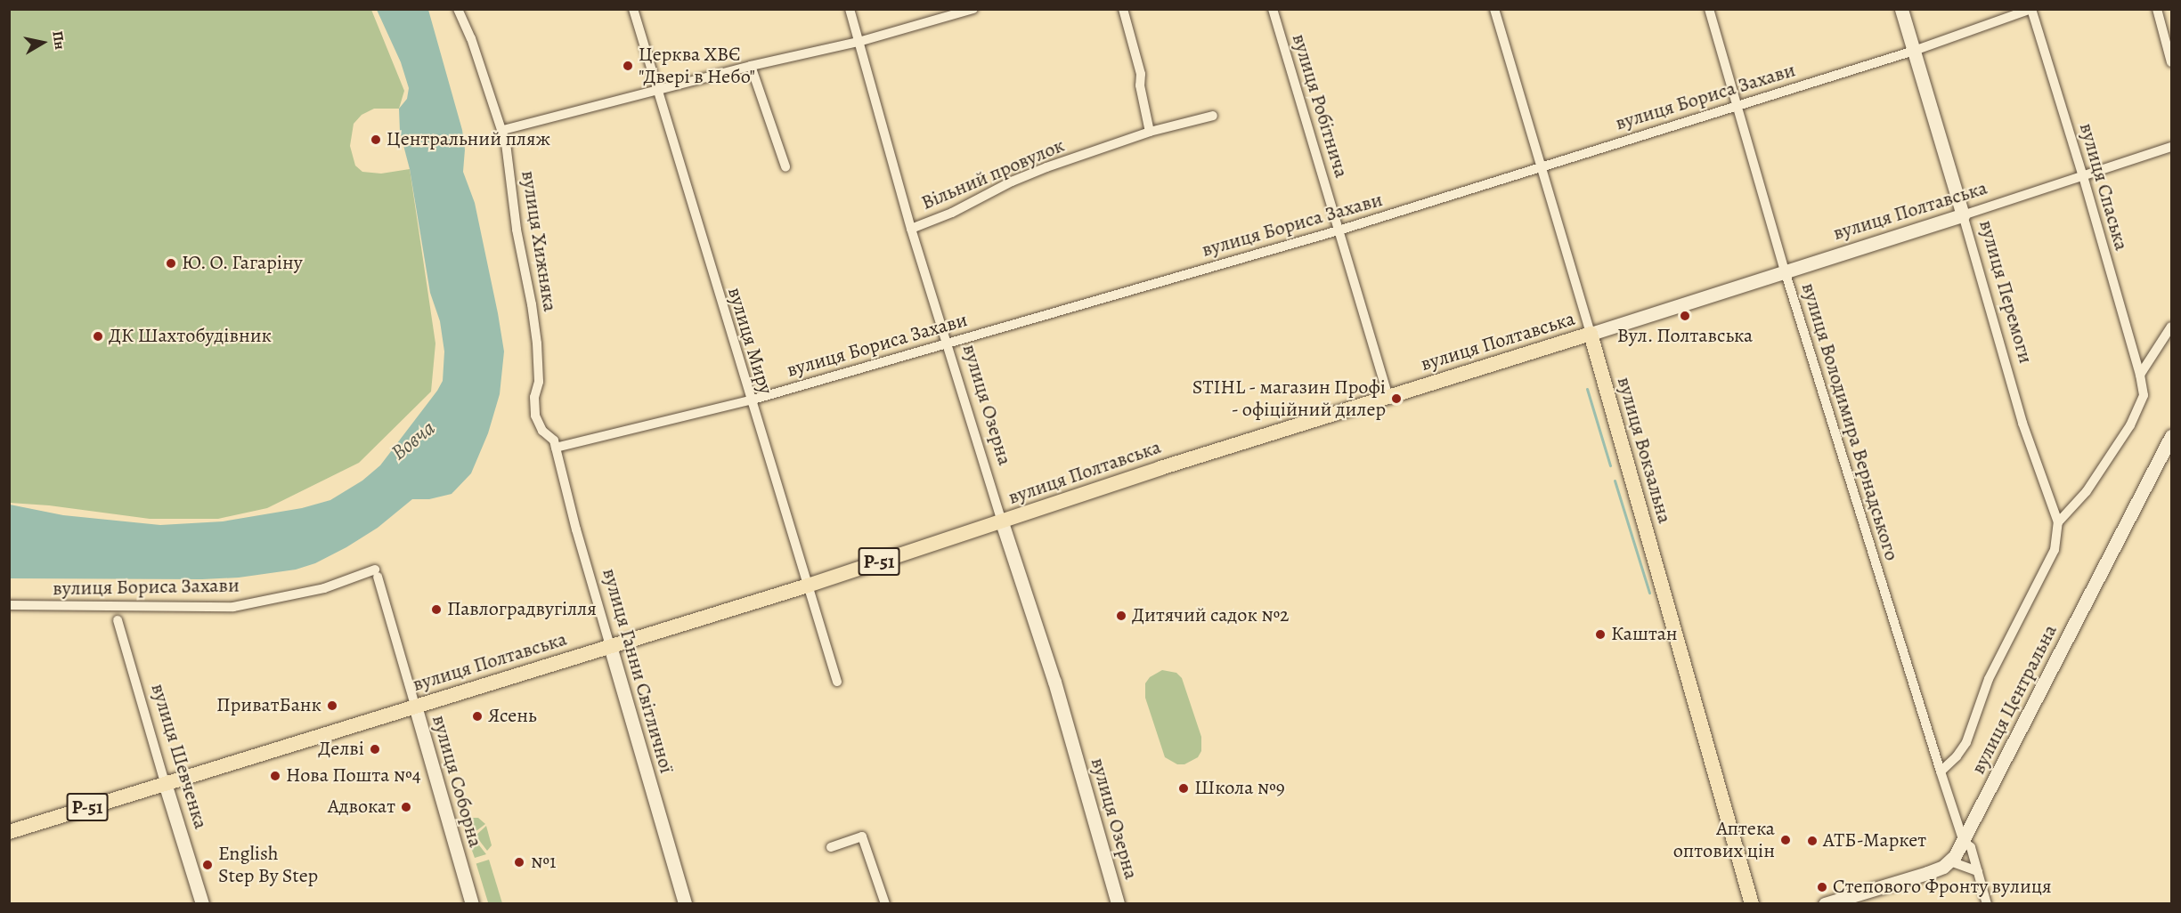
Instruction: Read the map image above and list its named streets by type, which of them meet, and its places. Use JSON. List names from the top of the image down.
{
  "streets": {
    "main road": ["вулиця Полтавська", "вулиця Вокзальна", "Р-51"],
    "street": [
      "вулиця Бориса Захави",
      "вулиця Робітнича",
      "Вільний провулок",
      "вулиця Спаська",
      "вулиця Хижняка",
      "вулиця Перемоги",
      "вулиця Миру",
      "вулиця Озерна",
      "вулиця Володимира Вернадського",
      "вулиця Ганни Світличної",
      "вулиця Центральна",
      "вулиця Шевченка",
      "вулиця Соборна"
    ]
  },
  "crossings": [
    ["вулиця Бориса Захави", "вулиця Робітнича"],
    ["вулиця Бориса Захави", "вулиця Спаська"],
    ["вулиця Бориса Захави", "вулиця Хижняка"],
    ["вулиця Бориса Захави", "вулиця Перемоги"],
    ["вулиця Бориса Захави", "вулиця Миру"],
    ["вулиця Бориса Захави", "вулиця Озерна"],
    ["вулиця Бориса Захави", "вулиця Володимира Вернадського"],
    ["вулиця Бориса Захави", "вулиця Вокзальна"],
    ["вулиця Бориса Захави", "вулиця Ганни Світличної"],
    ["вулиця Бориса Захави", "вулиця Соборна"],
    ["вулиця Робітнича", "вулиця Полтавська"],
    ["Вільний провулок", "вулиця Озерна"],
    ["вулиця Спаська", "вулиця Полтавська"],
    ["вулиця Спаська", "вулиця Перемоги"],
    ["вулиця Полтавська", "вулиця Перемоги"],
    ["вулиця Полтавська", "вулиця Миру"],
    ["вулиця Полтавська", "вулиця Озерна"],
    ["вулиця Полтавська", "вулиця Володимира Вернадського"],
    ["вулиця Полтавська", "вулиця Вокзальна"],
    ["вулиця Полтавська", "вулиця Ганни Світличної"],
    ["вулиця Полтавська", "вулиця Шевченка"],
    ["вулиця Полтавська", "вулиця Соборна"],
    ["вулиця Хижняка", "вулиця Ганни Світличної"],
    ["вулиця Володимира Вернадського", "вулиця Центральна"]
  ],
  "water": ["Вовча"],
  "places": [
    "Церква ХВЄ \"Двері в Небо\"",
    "Центральний пляж",
    "Ю. О. Гагаріну",
    "Вул. Полтавська",
    "ДК Шахтобудівник",
    "STIHL - магазин Профі - офіційний дилер",
    "Павлоградвугілля",
    "Дитячий садок №2",
    "Каштан",
    "ПриватБанк",
    "Ясень",
    "Делві",
    "Нова Пошта №4",
    "Школа №9",
    "Адвокат",
    "Аптека оптових цін",
    "АТБ-Маркет",
    "№1",
    "English Step By Step",
    "Степового Фронту вулиця"
  ],
  "north": "right"
}
